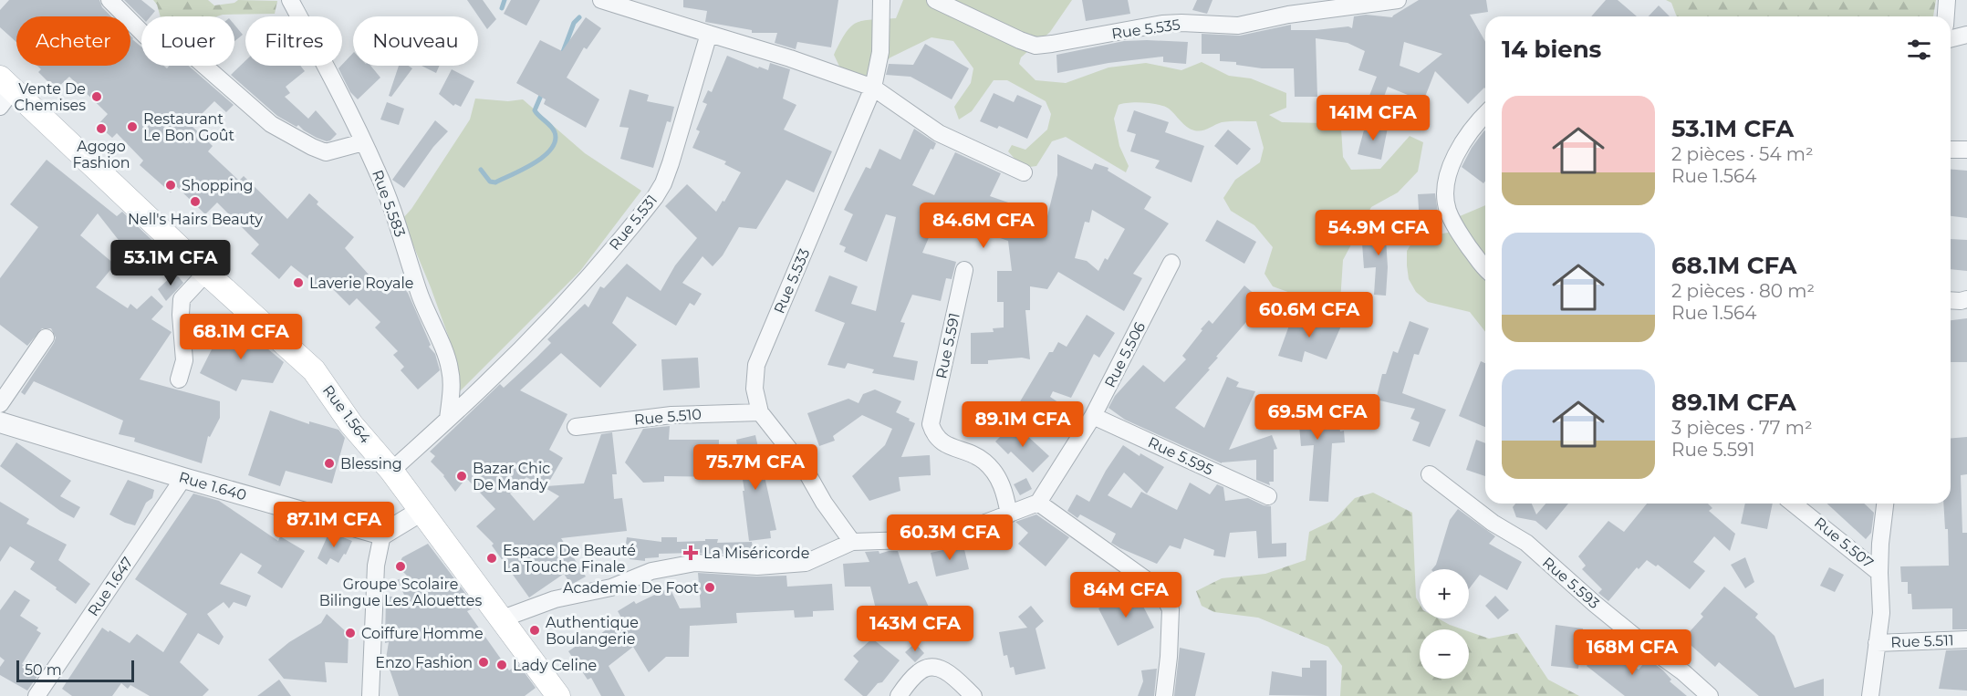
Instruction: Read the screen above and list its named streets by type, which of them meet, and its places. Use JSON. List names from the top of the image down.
{
  "streets": {
    "main road": ["Rue 1.564"],
    "street": [
      "Rue 5.535",
      "Rue 5.583",
      "Rue 5.531",
      "Rue 5.533",
      "Rue 5.591",
      "Rue 5.506",
      "Rue 5.510",
      "Rue 5.595",
      "Rue 1.640",
      "Rue 5.507",
      "Rue 5.593",
      "Rue 1.647",
      "Rue 5.511"
    ]
  },
  "crossings": [
    ["Rue 5.583", "Rue 5.531"],
    ["Rue 5.531", "Rue 1.564"],
    ["Rue 5.533", "Rue 5.510"],
    ["Rue 5.506", "Rue 5.595"],
    ["Rue 1.640", "Rue 1.647"],
    ["Rue 5.507", "Rue 5.511"]
  ],
  "places": {
    "other": [
      "Vente De Chemises",
      "Restaurant Le Bon Goût",
      "Agogo Fashion",
      "Shopping",
      "Nell's Hairs Beauty",
      "Laverie Royale",
      "Blessing",
      "Bazar Chic De Mandy",
      "Espace De Beauté La Touche Finale",
      "Groupe Scolaire Bilingue Les Alouettes",
      "Academie De Foot",
      "Authentique Boulangerie",
      "Coiffure Homme",
      "Enzo Fashion",
      "Lady Celine"
    ],
    "health": ["La Miséricorde"]
  },
  "scale_bar": "50 m",
  "page": {
    "chip": [
      "Acheter",
      "Louer",
      "Filtres",
      "Nouveau"
    ],
    "heading": "14 biens",
    "list": [
      {
        "name": "53.1M CFA",
        "note": "2 pièces · 54 m² · Rue 1.564"
      },
      {
        "name": "68.1M CFA",
        "note": "2 pièces · 80 m² · Rue 1.564"
      },
      {
        "name": "89.1M CFA",
        "note": "3 pièces · 77 m² · Rue 5.591"
      }
    ],
    "price": [
      "141M CFA",
      "84.6M CFA",
      "54.9M CFA",
      "53.1M CFA",
      "60.6M CFA",
      "68.1M CFA",
      "69.5M CFA",
      "89.1M CFA",
      "75.7M CFA",
      "87.1M CFA",
      "60.3M CFA",
      "84M CFA",
      "143M CFA",
      "168M CFA"
    ],
    "map_buttons": ["+", "−"],
    "scale": "50 m"
  }
}
